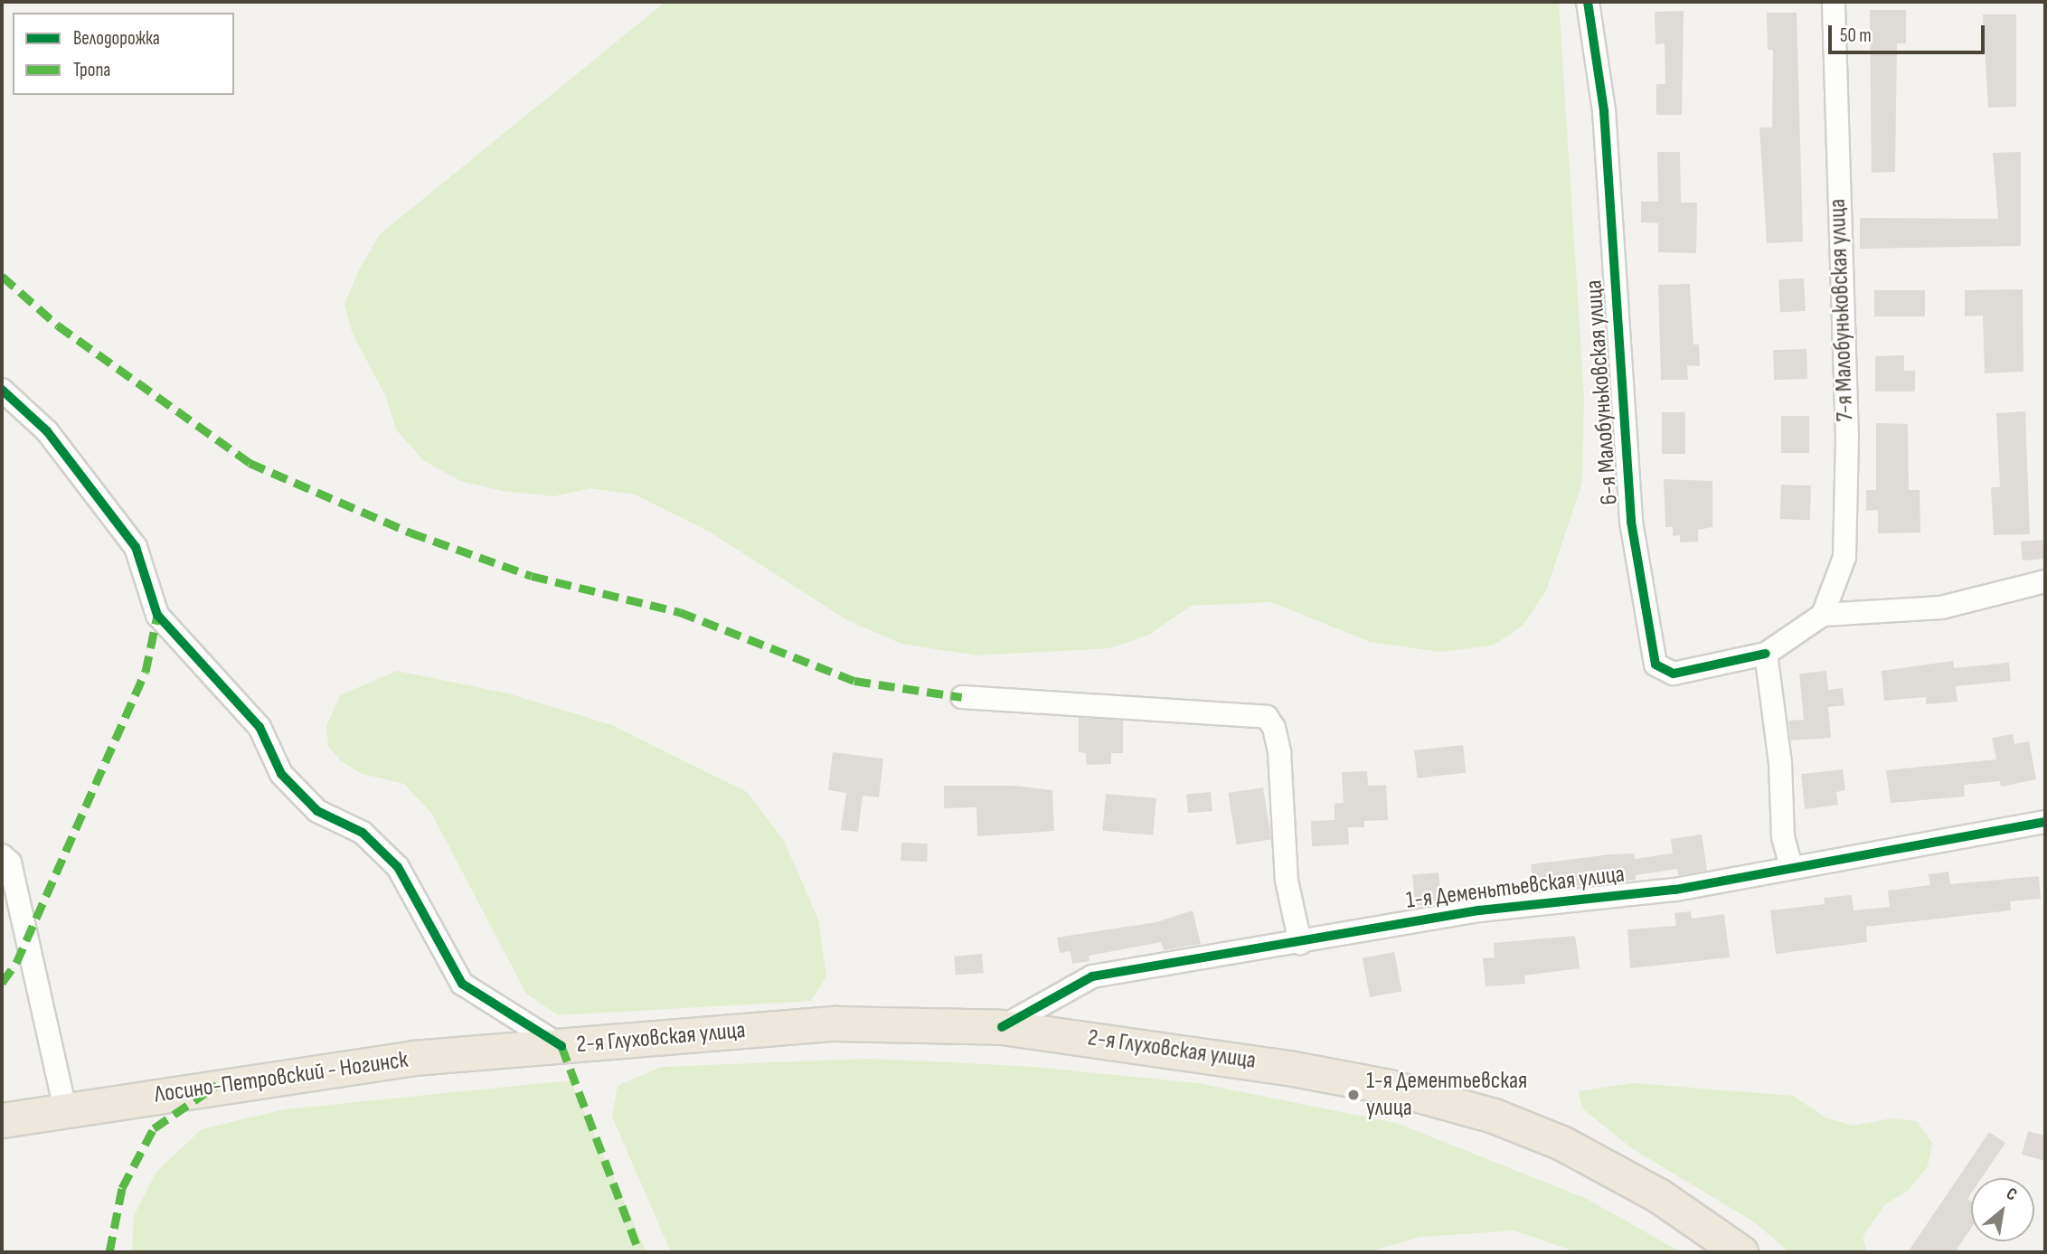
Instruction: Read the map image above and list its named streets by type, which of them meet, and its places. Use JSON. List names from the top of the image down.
{
  "streets": {
    "highway": ["2-я Глуховская улица", "Лосино-Петровский - Ногинск"],
    "street": ["7-я Малобуньковская улица", "6-я Малобуньковская улица", "1-я Деменьтьевская улица"]
  },
  "crossings": [
    ["1-я Деменьтьевская улица", "2-я Глуховская улица"],
    ["2-я Глуховская улица", "Лосино-Петровский - Ногинск"]
  ],
  "places": ["1-я Дементьевская улица"],
  "legend": ["Велодорожка", "Тропа"],
  "scale_bar": "50 m",
  "north": "top right"
}
